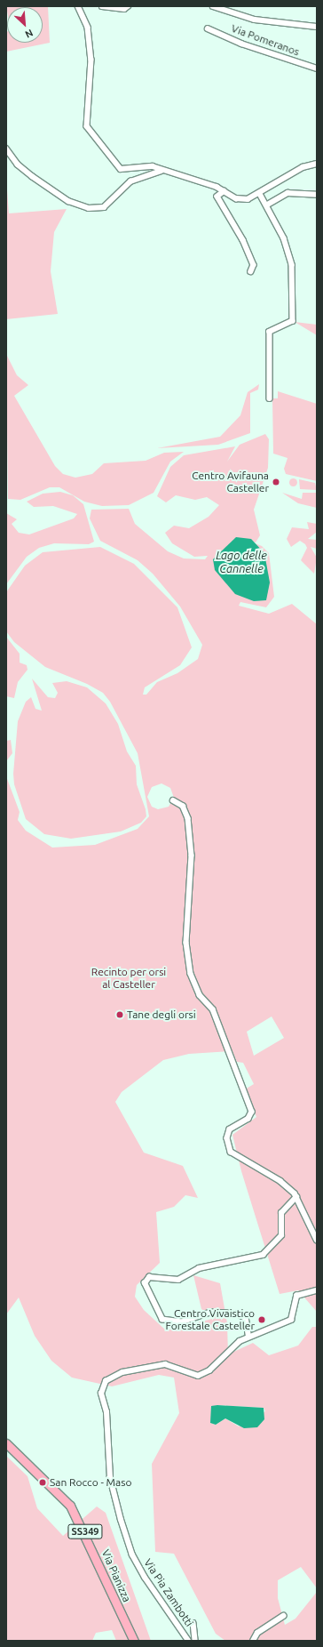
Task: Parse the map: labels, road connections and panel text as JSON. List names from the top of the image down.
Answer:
{
  "streets": {
    "main road": ["SS349", "Via Pianizza"],
    "street": ["Via Pomeranos", "Via Pia Zambotti"]
  },
  "water": ["Lago delle Cannelle"],
  "parks": ["Recinto per orsi al Casteller"],
  "places": [
    "Centro Avifauna Casteller",
    "Tane degli orsi",
    "Centro Vivaistico Forestale Casteller",
    "San Rocco - Maso"
  ],
  "north": "bottom right"
}
